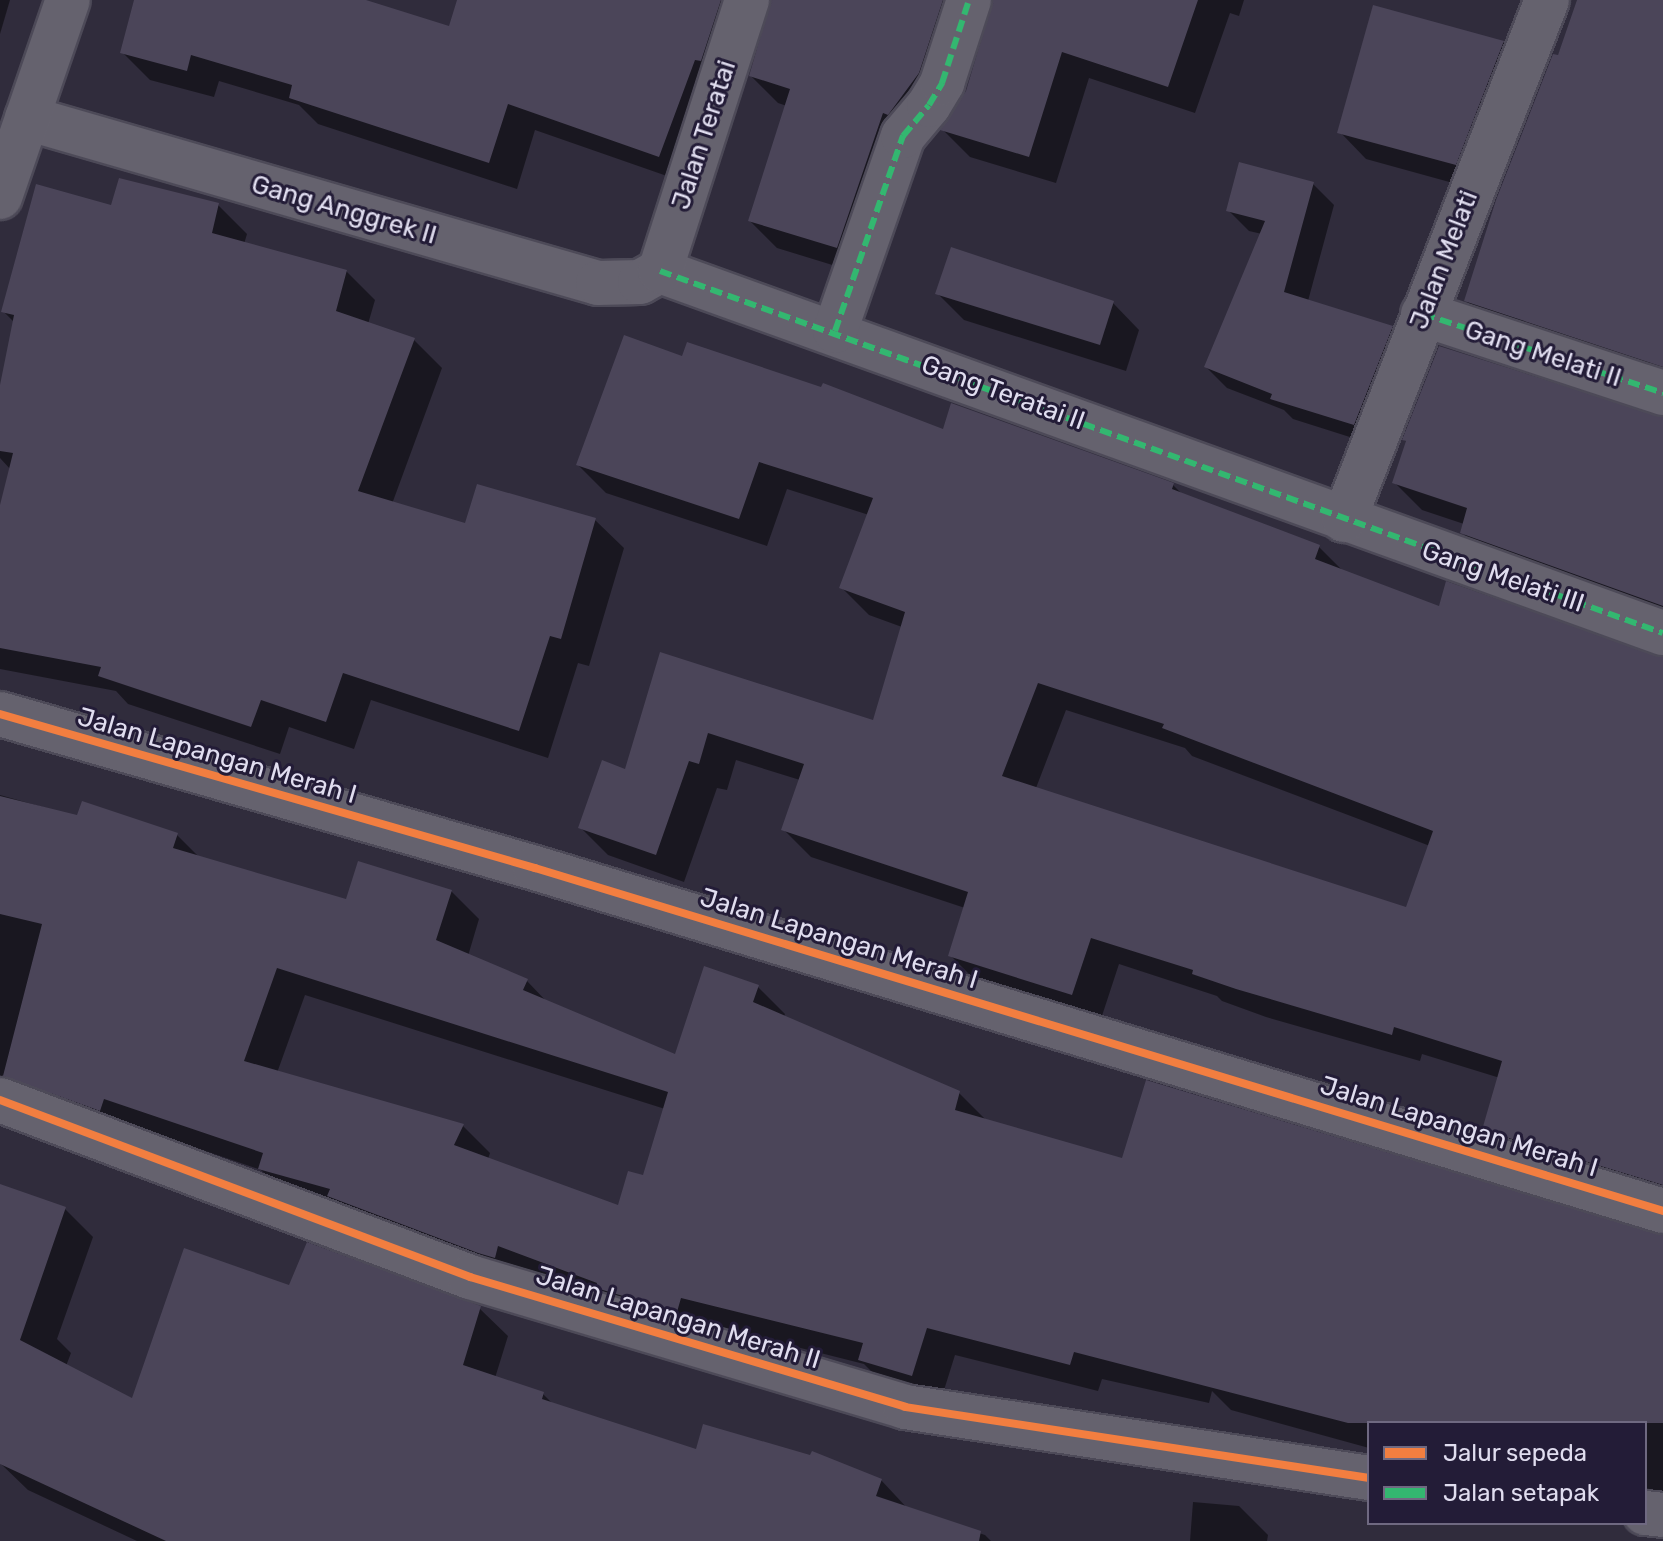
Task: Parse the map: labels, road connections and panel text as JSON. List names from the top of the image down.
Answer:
{
  "streets": {
    "street": [
      "Jalan Teratai",
      "Gang Anggrek II",
      "Jalan Melati",
      "Gang Melati II",
      "Gang Teratai II",
      "Gang Melati III",
      "Jalan Lapangan Merah I",
      "Jalan Lapangan Merah II"
    ]
  },
  "crossings": [
    ["Jalan Teratai", "Gang Anggrek II"],
    ["Jalan Teratai", "Gang Teratai II"],
    ["Gang Anggrek II", "Gang Teratai II"],
    ["Jalan Melati", "Gang Melati II"],
    ["Jalan Melati", "Gang Teratai II"],
    ["Jalan Melati", "Gang Melati III"],
    ["Gang Teratai II", "Gang Melati III"]
  ],
  "legend": ["Jalur sepeda", "Jalan setapak"]
}
